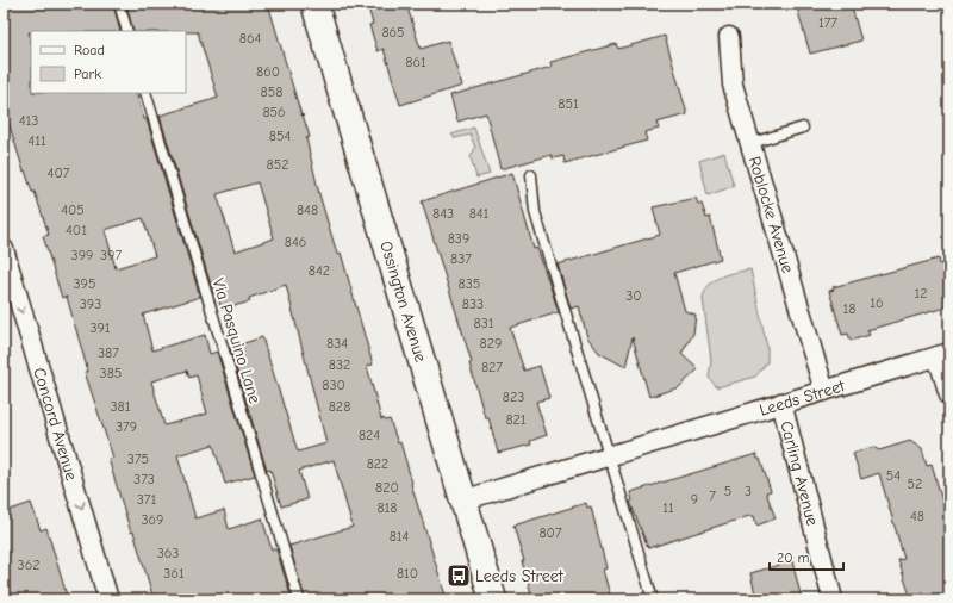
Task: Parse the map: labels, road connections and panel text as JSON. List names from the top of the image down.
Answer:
{
  "streets": {
    "street": [
      "Roblocke Avenue",
      "Ossington Avenue",
      "Leeds Street",
      "Concord Avenue",
      "Carling Avenue"
    ],
    "lane": ["Via Pasquino Lane"]
  },
  "crossings": [
    ["Roblocke Avenue", "Leeds Street"],
    ["Ossington Avenue", "Leeds Street"],
    ["Leeds Street", "Carling Avenue"]
  ],
  "one_way": ["Concord Avenue"],
  "places": {
    "bus stop": ["Leeds Street"]
  },
  "house_numbers": [
    "177",
    "865",
    "864",
    "861",
    "860",
    "858",
    "851",
    "856",
    "413",
    "854",
    "411",
    "852",
    "407",
    "405",
    "848",
    "843",
    "841",
    "401",
    "839",
    "846",
    "399",
    "397",
    "837",
    "842",
    "395",
    "835",
    "12",
    "30",
    "16",
    "393",
    "833",
    "18",
    "831",
    "391",
    "834",
    "829",
    "387",
    "832",
    "827",
    "385",
    "830",
    "823",
    "381",
    "828",
    "821",
    "379",
    "824",
    "375",
    "822",
    "54",
    "373",
    "52",
    "820",
    "5",
    "3",
    "7",
    "371",
    "9",
    "818",
    "11",
    "48",
    "369",
    "807",
    "814",
    "363",
    "362",
    "361",
    "810"
  ],
  "legend": ["Road", "Park"],
  "scale_bar": "20 m"
}
